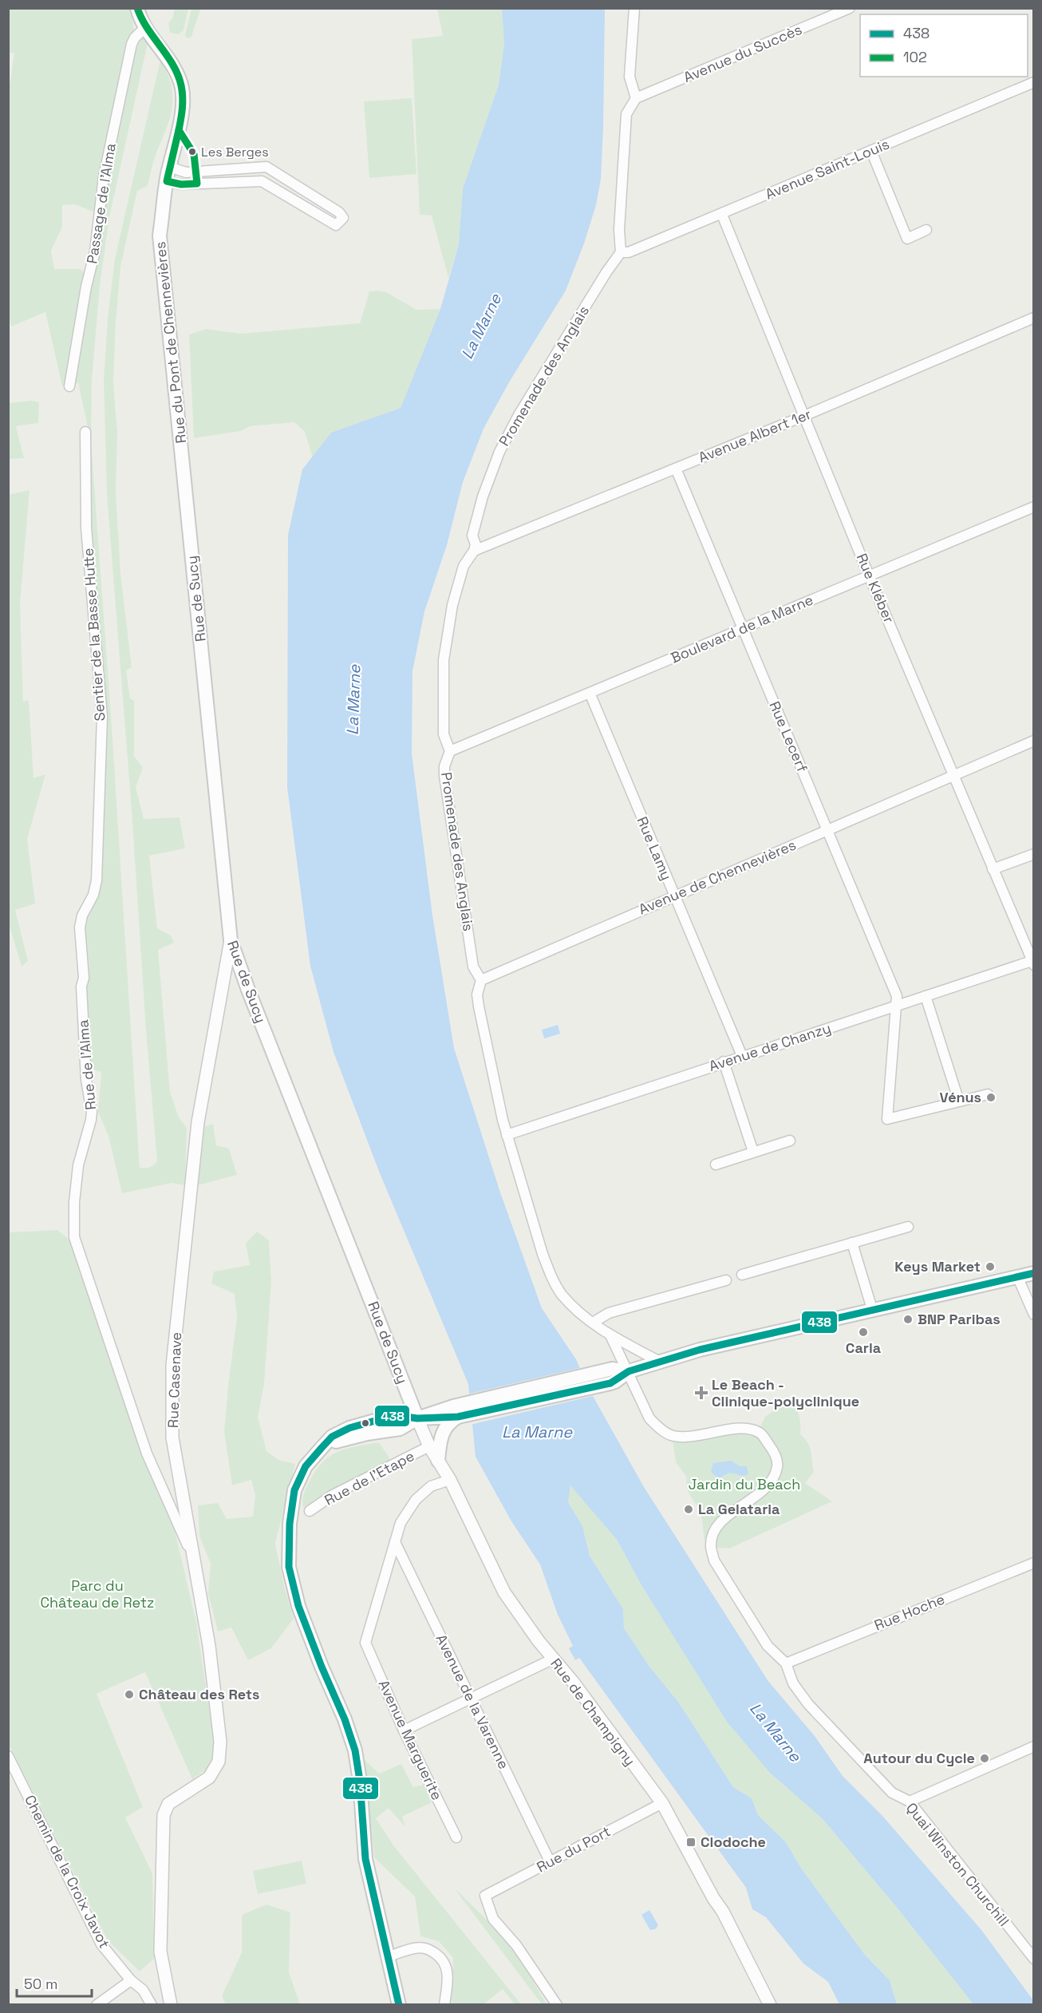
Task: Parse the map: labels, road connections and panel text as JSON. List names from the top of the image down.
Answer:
{
  "streets": {
    "main road": ["Rue du Pont de Chennevières", "Rue de Sucy"],
    "street": [
      "Avenue du Succès",
      "Avenue Saint-Louis",
      "Passage de l'Alma",
      "Promenade des Anglais",
      "Avenue Albert 1er",
      "Rue Kléber",
      "Boulevard de la Marne",
      "Sentier de la Basse Hutte",
      "Rue Lecerf",
      "Rue Lamy",
      "Avenue de Chennevières",
      "Avenue de Chanzy",
      "Rue de l'Alma",
      "Rue Casenave",
      "Rue de l'Etape",
      "Rue Hoche",
      "Avenue de la Varenne",
      "Rue de Champigny",
      "Avenue Marguerite",
      "Rue du Port",
      "Quai Winston Churchill",
      "Chemin de la Croix Javot"
    ]
  },
  "crossings": [
    ["Avenue Saint-Louis", "Promenade des Anglais"],
    ["Avenue Saint-Louis", "Rue Kléber"],
    ["Passage de l'Alma", "Rue du Pont de Chennevières"],
    ["Rue du Pont de Chennevières", "Rue de Sucy"],
    ["Promenade des Anglais", "Avenue Albert 1er"],
    ["Promenade des Anglais", "Boulevard de la Marne"],
    ["Promenade des Anglais", "Avenue de Chennevières"],
    ["Promenade des Anglais", "Avenue de Chanzy"],
    ["Promenade des Anglais", "Quai Winston Churchill"],
    ["Avenue Albert 1er", "Rue Kléber"],
    ["Avenue Albert 1er", "Rue Lecerf"],
    ["Rue Kléber", "Boulevard de la Marne"],
    ["Rue Kléber", "Avenue de Chennevières"],
    ["Rue Kléber", "Avenue de Chanzy"],
    ["Rue de Sucy", "Rue Casenave"],
    ["Rue de Sucy", "Rue de Champigny"],
    ["Boulevard de la Marne", "Rue Lecerf"],
    ["Boulevard de la Marne", "Rue Lamy"],
    ["Sentier de la Basse Hutte", "Rue de l'Alma"],
    ["Rue Lecerf", "Avenue de Chennevières"],
    ["Rue Lecerf", "Avenue de Chanzy"],
    ["Rue Lamy", "Avenue de Chennevières"],
    ["Rue Lamy", "Avenue de Chanzy"],
    ["Rue de l'Alma", "Rue Casenave"],
    ["Rue de l'Etape", "Rue de Champigny"],
    ["Rue Hoche", "Quai Winston Churchill"],
    ["Avenue de la Varenne", "Avenue Marguerite"],
    ["Avenue de la Varenne", "Rue du Port"],
    ["Rue de Champigny", "Rue du Port"]
  ],
  "water": ["La Marne"],
  "parks": ["Jardin du Beach", "Parc du Château de Retz"],
  "places": {
    "other": [
      "Les Berges",
      "Vénus",
      "Keys Market",
      "BNP Paribas",
      "Carla",
      "La Gelataria",
      "Château des Rets",
      "Autour du Cycle"
    ],
    "health": ["Le Beach - Clinique-polyclinique"],
    "transit": ["Clodoche"]
  },
  "lines": ["transit line 102", "transit line 438"],
  "legend": ["438", "102"],
  "scale_bar": "50 m"
}
